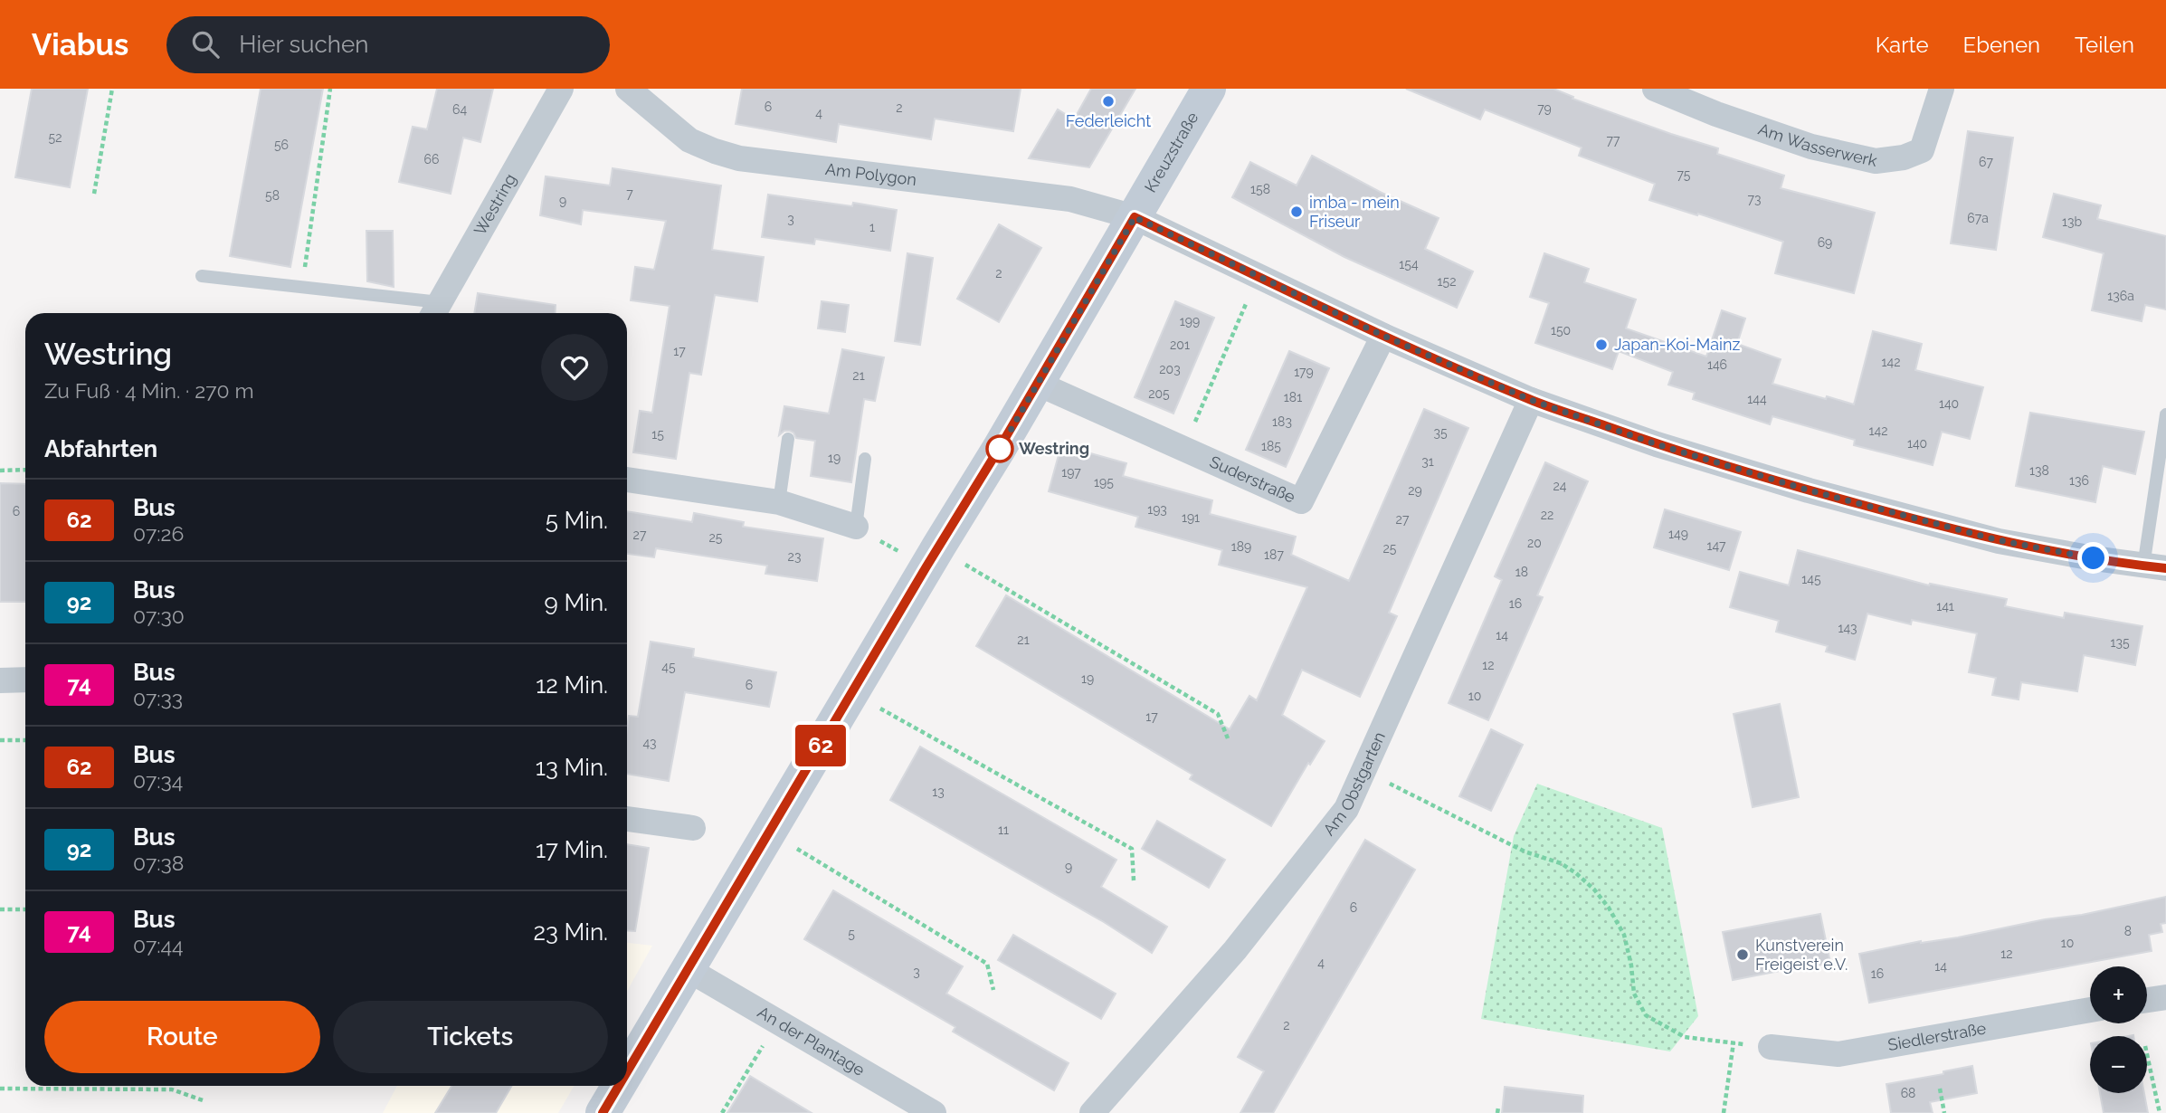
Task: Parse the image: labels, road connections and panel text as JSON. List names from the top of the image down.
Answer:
{
  "streets": {
    "street": [
      "Am Wasserwerk",
      "Kreuzstraße",
      "Am Polygon",
      "Westring",
      "Suderstraße",
      "Am Obstgarten",
      "Siedlerstraße",
      "An der Plantage"
    ]
  },
  "crossings": [
    ["Kreuzstraße", "Am Polygon"],
    ["Kreuzstraße", "Suderstraße"],
    ["Kreuzstraße", "An der Plantage"]
  ],
  "places": [
    "Federleicht",
    "imba - mein Friseur",
    "Japan-Koi-Mainz",
    "Westring",
    "Kunstverein Freigeist e.V."
  ],
  "lines": ["bus line 62"],
  "house_numbers": [
    "6",
    "2",
    "79",
    "64",
    "4",
    "52",
    "77",
    "56",
    "66",
    "67",
    "75",
    "158",
    "7",
    "58",
    "73",
    "9",
    "67a",
    "3",
    "13b",
    "1",
    "69",
    "154",
    "2",
    "152",
    "136a",
    "199",
    "150",
    "201",
    "17",
    "142",
    "146",
    "203",
    "179",
    "21",
    "205",
    "181",
    "144",
    "140",
    "183",
    "142",
    "35",
    "15",
    "140",
    "185",
    "19",
    "31",
    "138",
    "197",
    "136",
    "195",
    "24",
    "29",
    "193",
    "6",
    "22",
    "191",
    "27",
    "149",
    "27",
    "25",
    "20",
    "147",
    "189",
    "25",
    "187",
    "23",
    "18",
    "145",
    "16",
    "141",
    "143",
    "14",
    "21",
    "135",
    "12",
    "45",
    "19",
    "6",
    "10",
    "17",
    "43",
    "13",
    "11",
    "9",
    "6",
    "8",
    "5",
    "10",
    "12",
    "4",
    "14",
    "3",
    "16",
    "2",
    "68"
  ],
  "page": {
    "header": "Viabus",
    "search": "Hier suchen",
    "nav": ["Karte", "Ebenen", "Teilen"],
    "on_map": "62",
    "heading": [
      ["Westring", "Zu Fuß · 4 Min. · 270 m"],
      "Abfahrten"
    ],
    "list": [
      {
        "mark": "62",
        "name": "Bus",
        "note": "07:26",
        "value": "5 Min."
      },
      {
        "mark": "92",
        "name": "Bus",
        "note": "07:30",
        "value": "9 Min."
      },
      {
        "mark": "74",
        "name": "Bus",
        "note": "07:33",
        "value": "12 Min."
      },
      {
        "mark": "62",
        "name": "Bus",
        "note": "07:34",
        "value": "13 Min."
      },
      {
        "mark": "92",
        "name": "Bus",
        "note": "07:38",
        "value": "17 Min."
      },
      {
        "mark": "74",
        "name": "Bus",
        "note": "07:44",
        "value": "23 Min."
      }
    ],
    "map_buttons": ["+", "−"],
    "buttons": ["Route", "Tickets"]
  }
}
